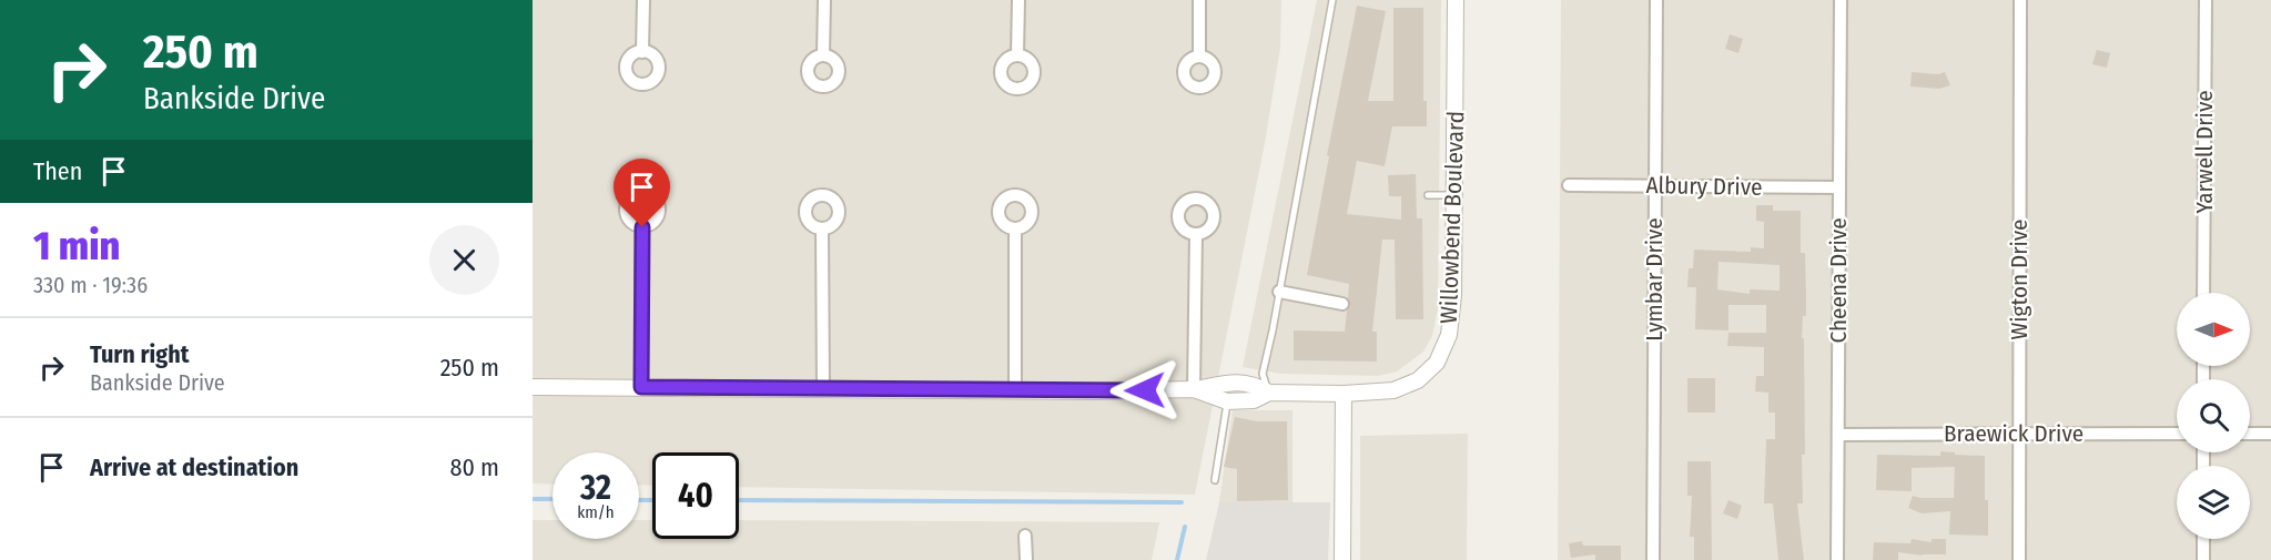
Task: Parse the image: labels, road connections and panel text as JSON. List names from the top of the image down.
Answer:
{
  "streets": {
    "street": [
      "Yarwell Drive",
      "Albury Drive",
      "Willowbend Boulevard",
      "Lymbar Drive",
      "Wigton Drive",
      "Cheena Drive",
      "Braewick Drive"
    ]
  },
  "crossings": [
    ["Albury Drive", "Lymbar Drive"],
    ["Albury Drive", "Cheena Drive"],
    ["Wigton Drive", "Braewick Drive"],
    ["Cheena Drive", "Braewick Drive"]
  ],
  "north": "right",
  "page": {
    "turn": ["250 m", "Bankside Drive"],
    "then": "Then",
    "heading": ["1 min", "330 m · 19:36"],
    "list": [
      {
        "name": "Turn right",
        "note": "Bankside Drive",
        "value": "250 m"
      },
      {
        "name": "Arrive at destination",
        "value": "80 m"
      }
    ],
    "speed": "32 km/h",
    "limit": "40"
  }
}
